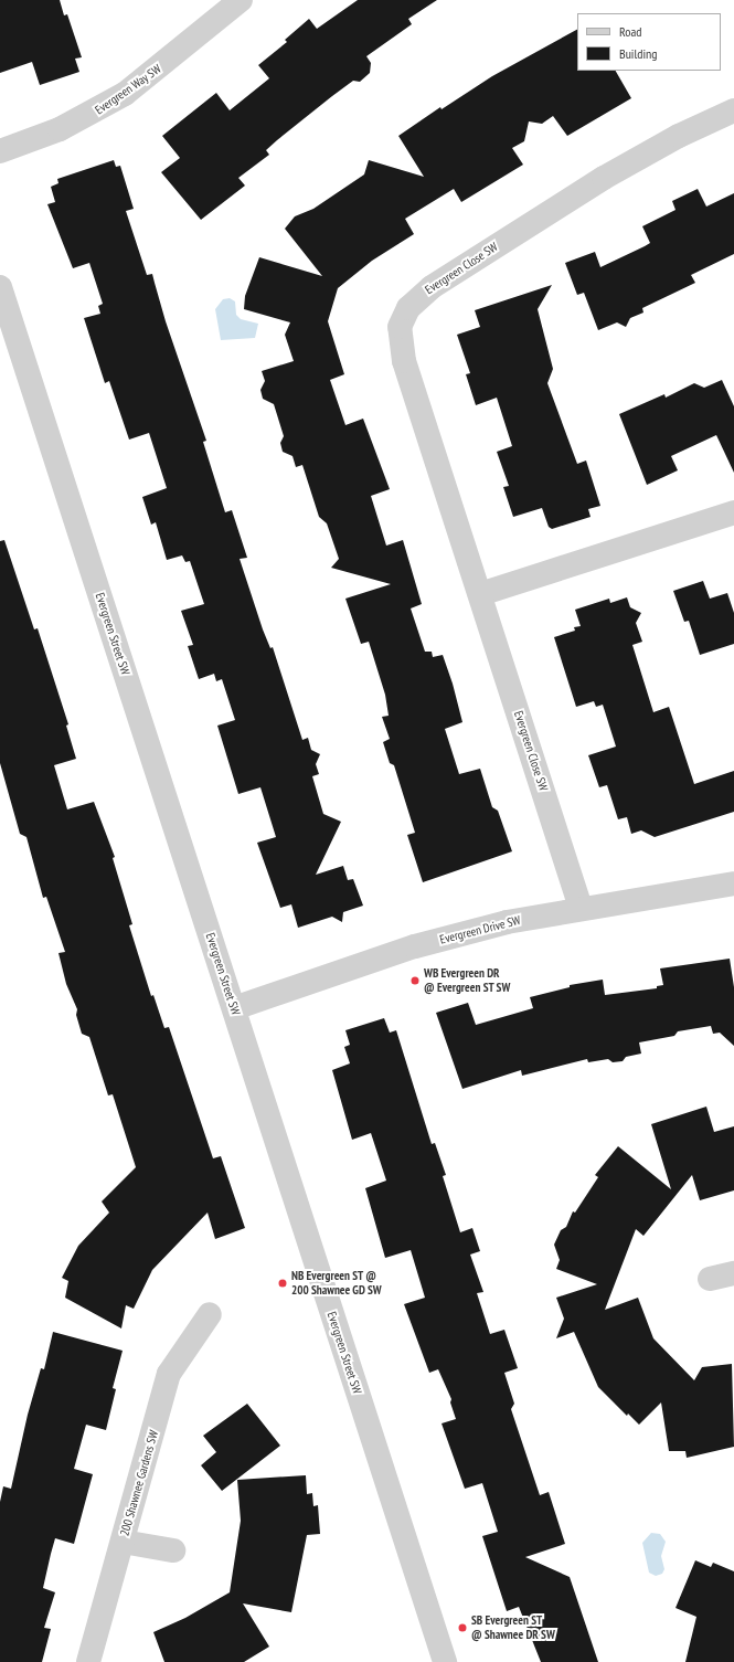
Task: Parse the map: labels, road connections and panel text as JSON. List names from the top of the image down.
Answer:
{
  "streets": {
    "street": [
      "Evergreen Way SW",
      "Evergreen Close SW",
      "Evergreen Street SW",
      "Evergreen Drive SW",
      "200 Shawnee Gardens SW"
    ]
  },
  "crossings": [
    ["Evergreen Close SW", "Evergreen Drive SW"],
    ["Evergreen Street SW", "Evergreen Drive SW"]
  ],
  "places": ["WB Evergreen DR @ Evergreen ST SW", "NB Evergreen ST @ 200 Shawnee GD SW", "SB Evergreen ST @ Shawnee DR SW"],
  "legend": ["Road", "Building"]
}
